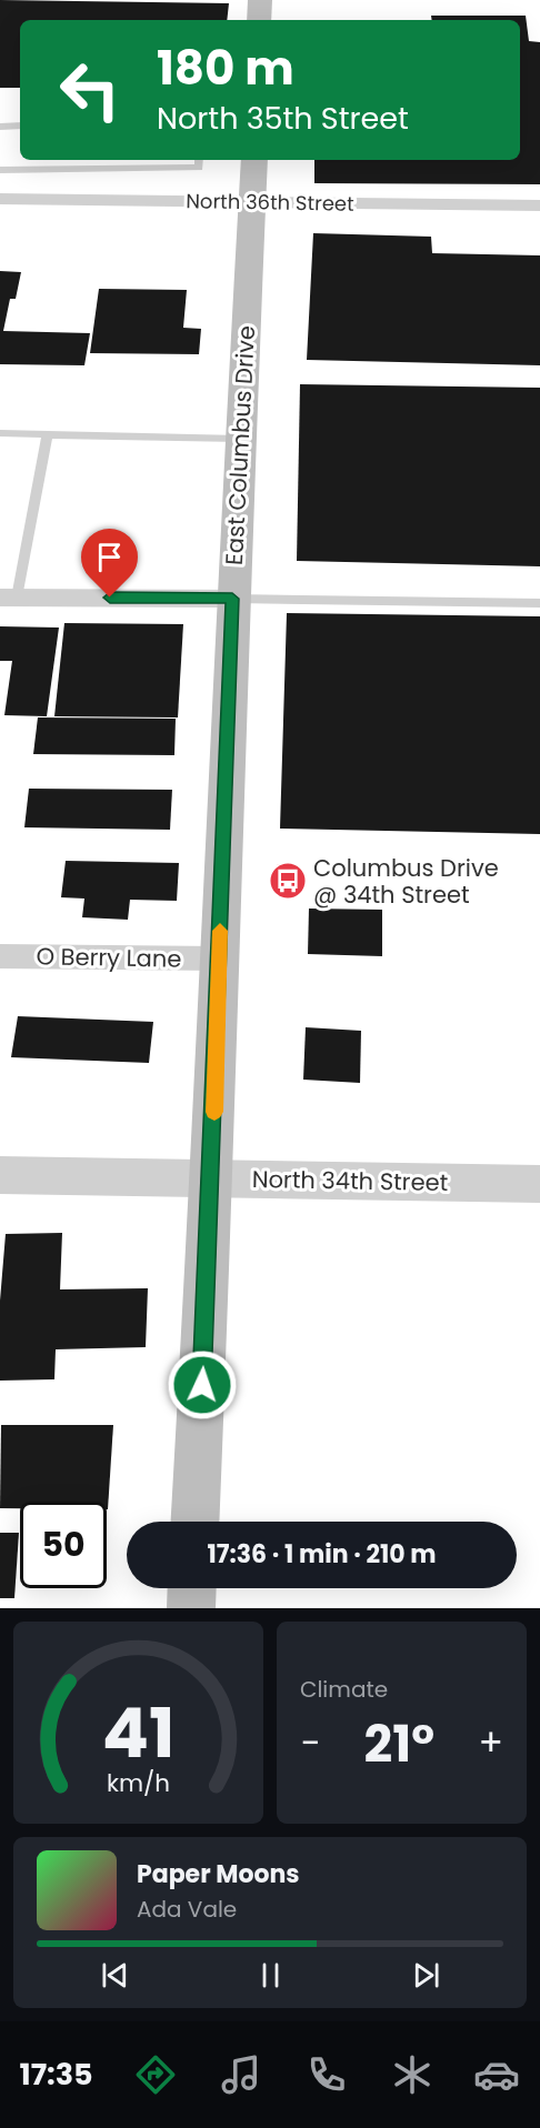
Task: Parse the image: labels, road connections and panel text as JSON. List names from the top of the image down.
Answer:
{
  "streets": {
    "main road": ["East Columbus Drive"],
    "street": ["North 36th Street", "O Berry Lane", "North 34th Street"]
  },
  "crossings": [
    ["North 36th Street", "East Columbus Drive"],
    ["East Columbus Drive", "O Berry Lane"],
    ["East Columbus Drive", "North 34th Street"]
  ],
  "places": {
    "bus stop": ["Columbus Drive @ 34th Street"]
  },
  "page": {
    "turn": ["180 m", "North 35th Street"],
    "limit": "50",
    "trip": "17:36 · 1 min · 210 m",
    "tile": "Climate",
    "heat": ["−", "21°", "+"],
    "song": ["Paper Moons", "Ada Vale"],
    "tabs": "17:35",
    "gauge": ["41", "km/h"]
  }
}
